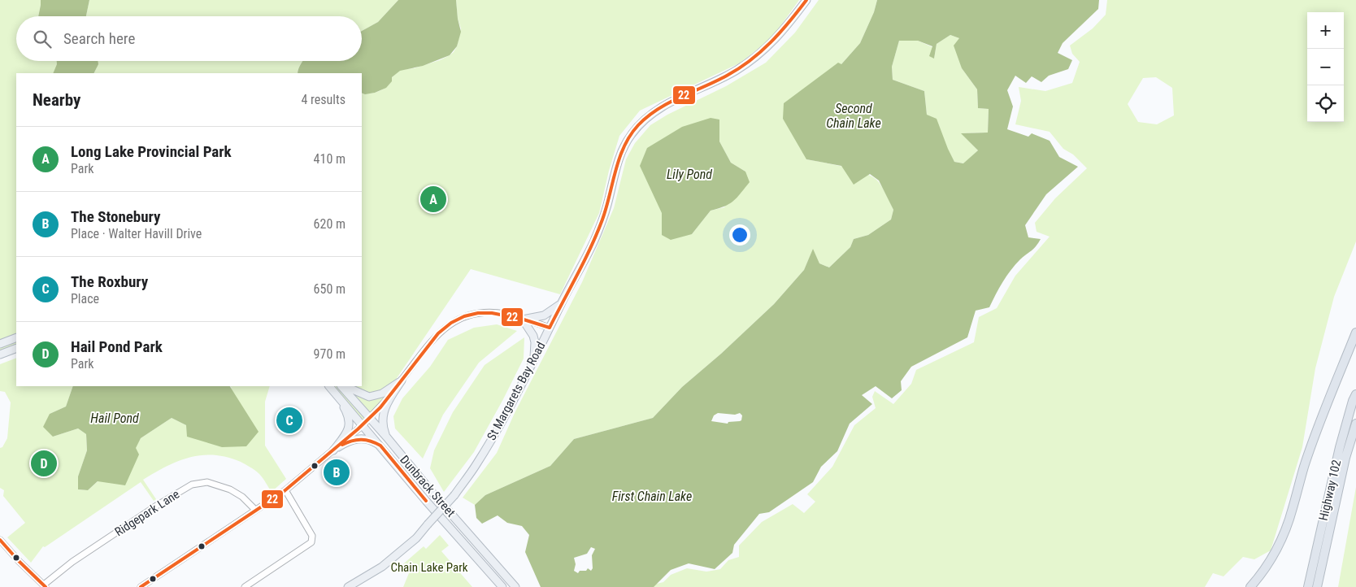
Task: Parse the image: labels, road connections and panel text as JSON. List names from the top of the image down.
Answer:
{
  "streets": {
    "highway": ["Highway 102"],
    "main road": ["St Margarets Bay Road", "Dunbrack Street"],
    "street": ["Ridgepark Lane"]
  },
  "water": [
    "Second Chain Lake",
    "Lily Pond",
    "Hail Pond",
    "First Chain Lake"
  ],
  "parks": ["Chain Lake Park"],
  "lines": ["transit line 22"],
  "page": {
    "map_buttons": ["+", "−"],
    "search": "Search here",
    "heading": ["Nearby", "4 results"],
    "list": [
      {
        "mark": "A",
        "name": "Long Lake Provincial Park",
        "note": "Park",
        "value": "410 m"
      },
      {
        "mark": "B",
        "name": "The Stonebury",
        "note": "Place · Walter Havill Drive",
        "value": "620 m"
      },
      {
        "mark": "C",
        "name": "The Roxbury",
        "note": "Place",
        "value": "650 m"
      },
      {
        "mark": "D",
        "name": "Hail Pond Park",
        "note": "Park",
        "value": "970 m"
      }
    ],
    "pins": [
      "A",
      "C",
      "D",
      "B"
    ]
  }
}
